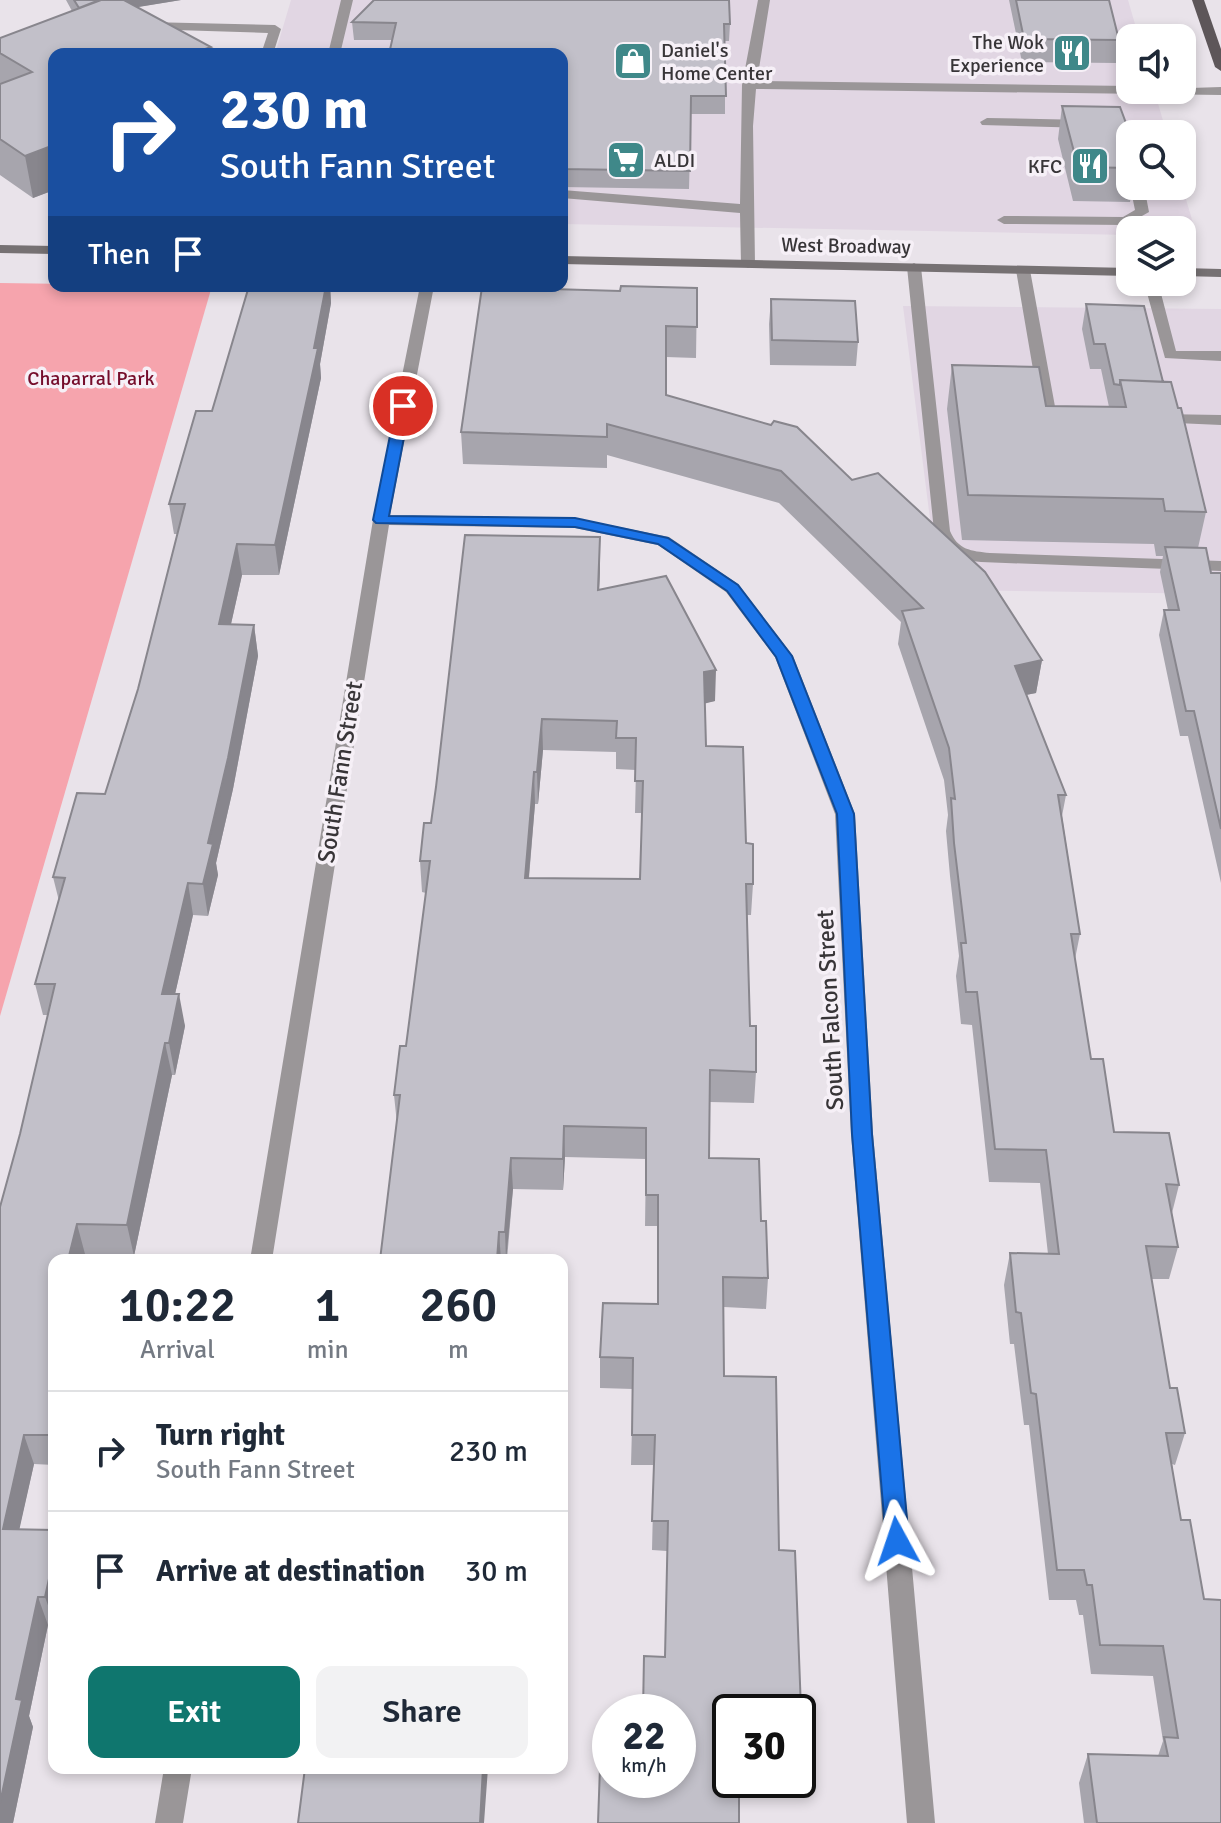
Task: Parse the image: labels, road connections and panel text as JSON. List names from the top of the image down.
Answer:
{
  "streets": {
    "main road": ["West Broadway"],
    "street": ["South Fann Street", "South Falcon Street"]
  },
  "crossings": [
    ["South Fann Street", "South Falcon Street"]
  ],
  "parks": ["Chaparral Park"],
  "places": {
    "restaurant": ["The Wok Experience", "KFC"],
    "shop": ["Daniel's Home Center"],
    "supermarket": ["ALDI"]
  },
  "page": {
    "turn": ["230 m", "South Fann Street"],
    "then": "Then",
    "eta": [
      "10:22",
      "Arrival",
      "1",
      "min",
      "260",
      "m"
    ],
    "list": [
      {
        "name": "Turn right",
        "note": "South Fann Street",
        "value": "230 m"
      },
      {
        "name": "Arrive at destination",
        "value": "30 m"
      }
    ],
    "buttons": ["Exit", "Share"],
    "speed": "22 km/h",
    "limit": "30"
  }
}
